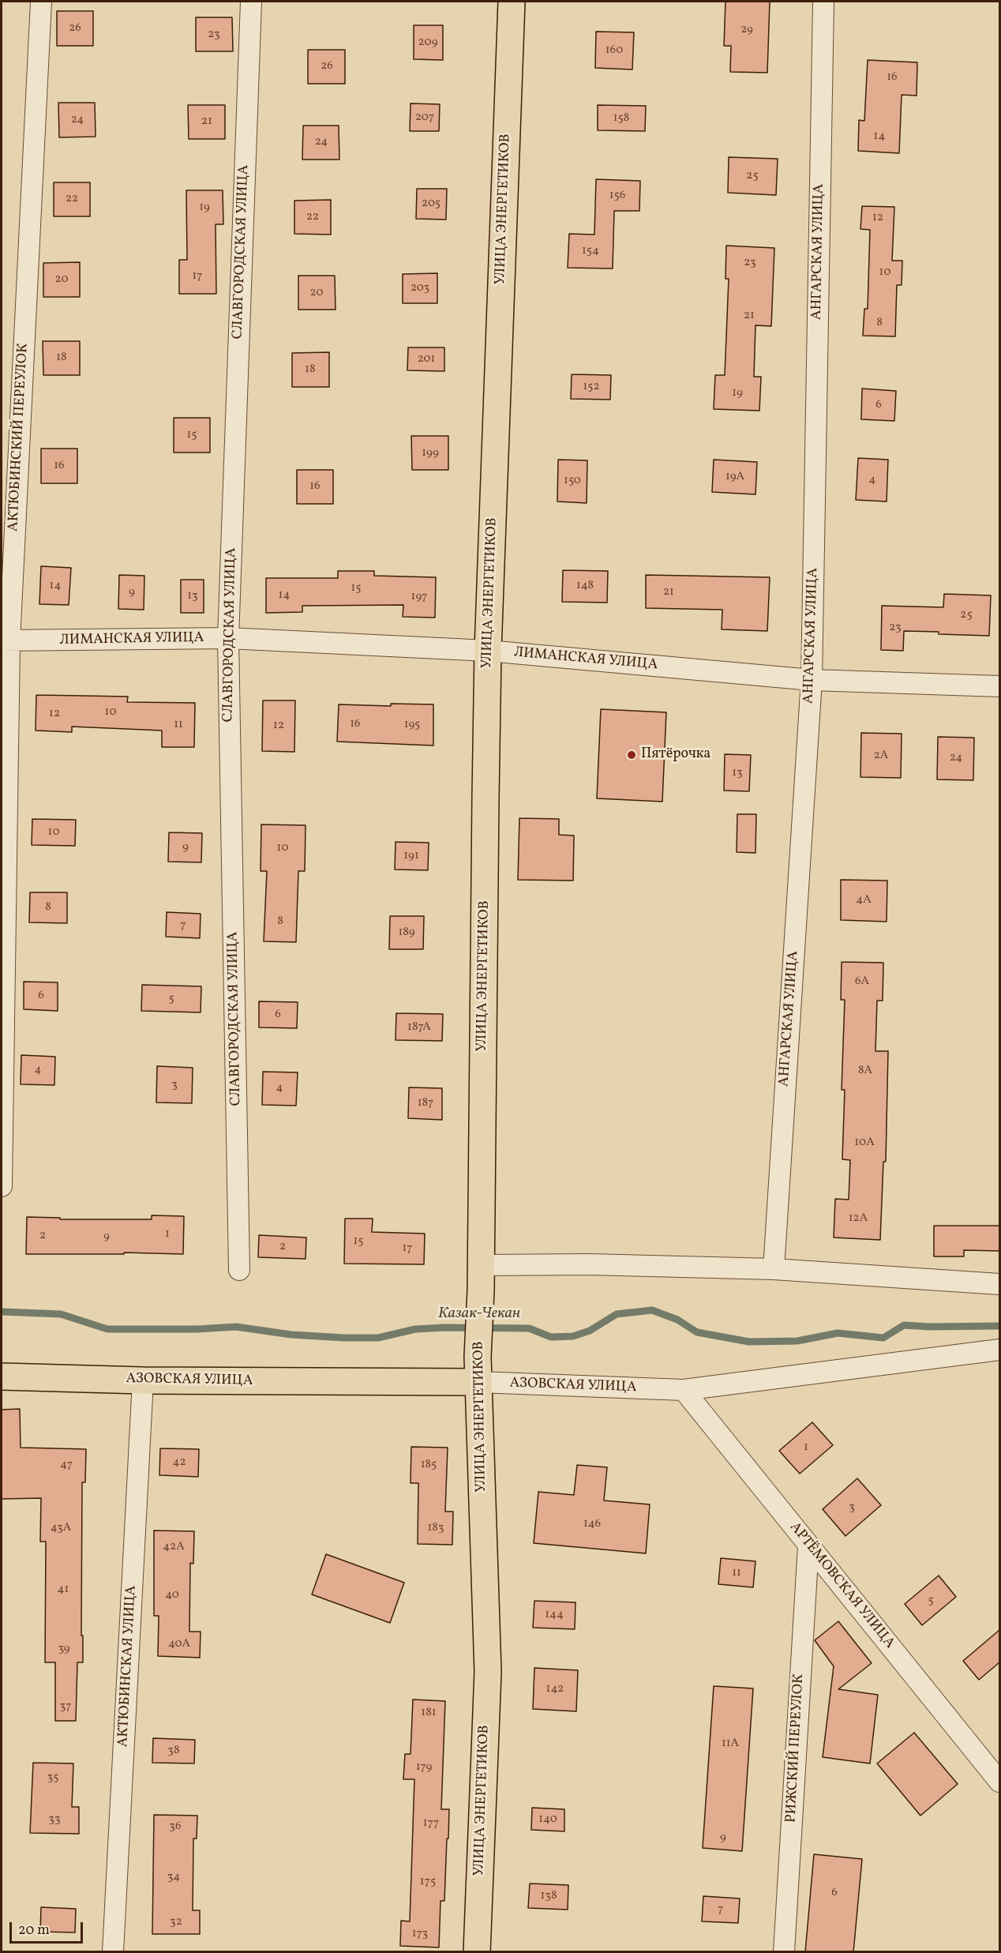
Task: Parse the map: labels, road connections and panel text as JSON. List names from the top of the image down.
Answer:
{
  "streets": {
    "main road": ["УЛИЦА ЭНЕРГЕТИКОВ", "АЗОВСКАЯ УЛИЦА"],
    "street": [
      "СЛАВГОРОДСКАЯ УЛИЦА",
      "АНГАРСКАЯ УЛИЦА",
      "АКТЮБИНСКИЙ ПЕРЕУЛОК",
      "ЛИМАНСКАЯ УЛИЦА",
      "АРТЁМОВСКАЯ УЛИЦА",
      "АКТЮБИНСКАЯ УЛИЦА",
      "РИЖСКИЙ ПЕРЕУЛОК"
    ]
  },
  "crossings": [
    ["УЛИЦА ЭНЕРГЕТИКОВ", "ЛИМАНСКАЯ УЛИЦА"],
    ["УЛИЦА ЭНЕРГЕТИКОВ", "АЗОВСКАЯ УЛИЦА"],
    ["СЛАВГОРОДСКАЯ УЛИЦА", "ЛИМАНСКАЯ УЛИЦА"],
    ["АНГАРСКАЯ УЛИЦА", "ЛИМАНСКАЯ УЛИЦА"],
    ["АКТЮБИНСКИЙ ПЕРЕУЛОК", "ЛИМАНСКАЯ УЛИЦА"],
    ["АЗОВСКАЯ УЛИЦА", "АРТЁМОВСКАЯ УЛИЦА"],
    ["АЗОВСКАЯ УЛИЦА", "АКТЮБИНСКАЯ УЛИЦА"],
    ["АРТЁМОВСКАЯ УЛИЦА", "РИЖСКИЙ ПЕРЕУЛОК"]
  ],
  "water": ["Казак-Чекан"],
  "places": ["Пятёрочка"],
  "house_numbers": [
    "26",
    "29",
    "23",
    "209",
    "160",
    "26",
    "16",
    "207",
    "158",
    "24",
    "21",
    "14",
    "24",
    "25",
    "156",
    "22",
    "205",
    "19",
    "22",
    "12",
    "154",
    "23",
    "10",
    "17",
    "20",
    "203",
    "20",
    "21",
    "8",
    "18",
    "201",
    "18",
    "152",
    "19",
    "6",
    "15",
    "199",
    "16",
    "19А",
    "4",
    "150",
    "16",
    "14",
    "148",
    "15",
    "9",
    "21",
    "14",
    "13",
    "197",
    "25",
    "23",
    "10",
    "12",
    "16",
    "11",
    "195",
    "12",
    "2А",
    "24",
    "13",
    "10",
    "9",
    "10",
    "191",
    "4А",
    "8",
    "8",
    "7",
    "189",
    "6А",
    "6",
    "5",
    "6",
    "187А",
    "4",
    "8А",
    "3",
    "4",
    "187",
    "10А",
    "12А",
    "1",
    "2",
    "9",
    "15",
    "2",
    "17",
    "1",
    "42",
    "47",
    "185",
    "3",
    "146",
    "43А",
    "183",
    "42А",
    "11",
    "41",
    "40",
    "5",
    "144",
    "40А",
    "39",
    "142",
    "37",
    "181",
    "11А",
    "38",
    "179",
    "35",
    "33",
    "140",
    "177",
    "36",
    "9",
    "34",
    "175",
    "6",
    "138",
    "7",
    "32",
    "173"
  ],
  "scale_bar": "20 m"
}
